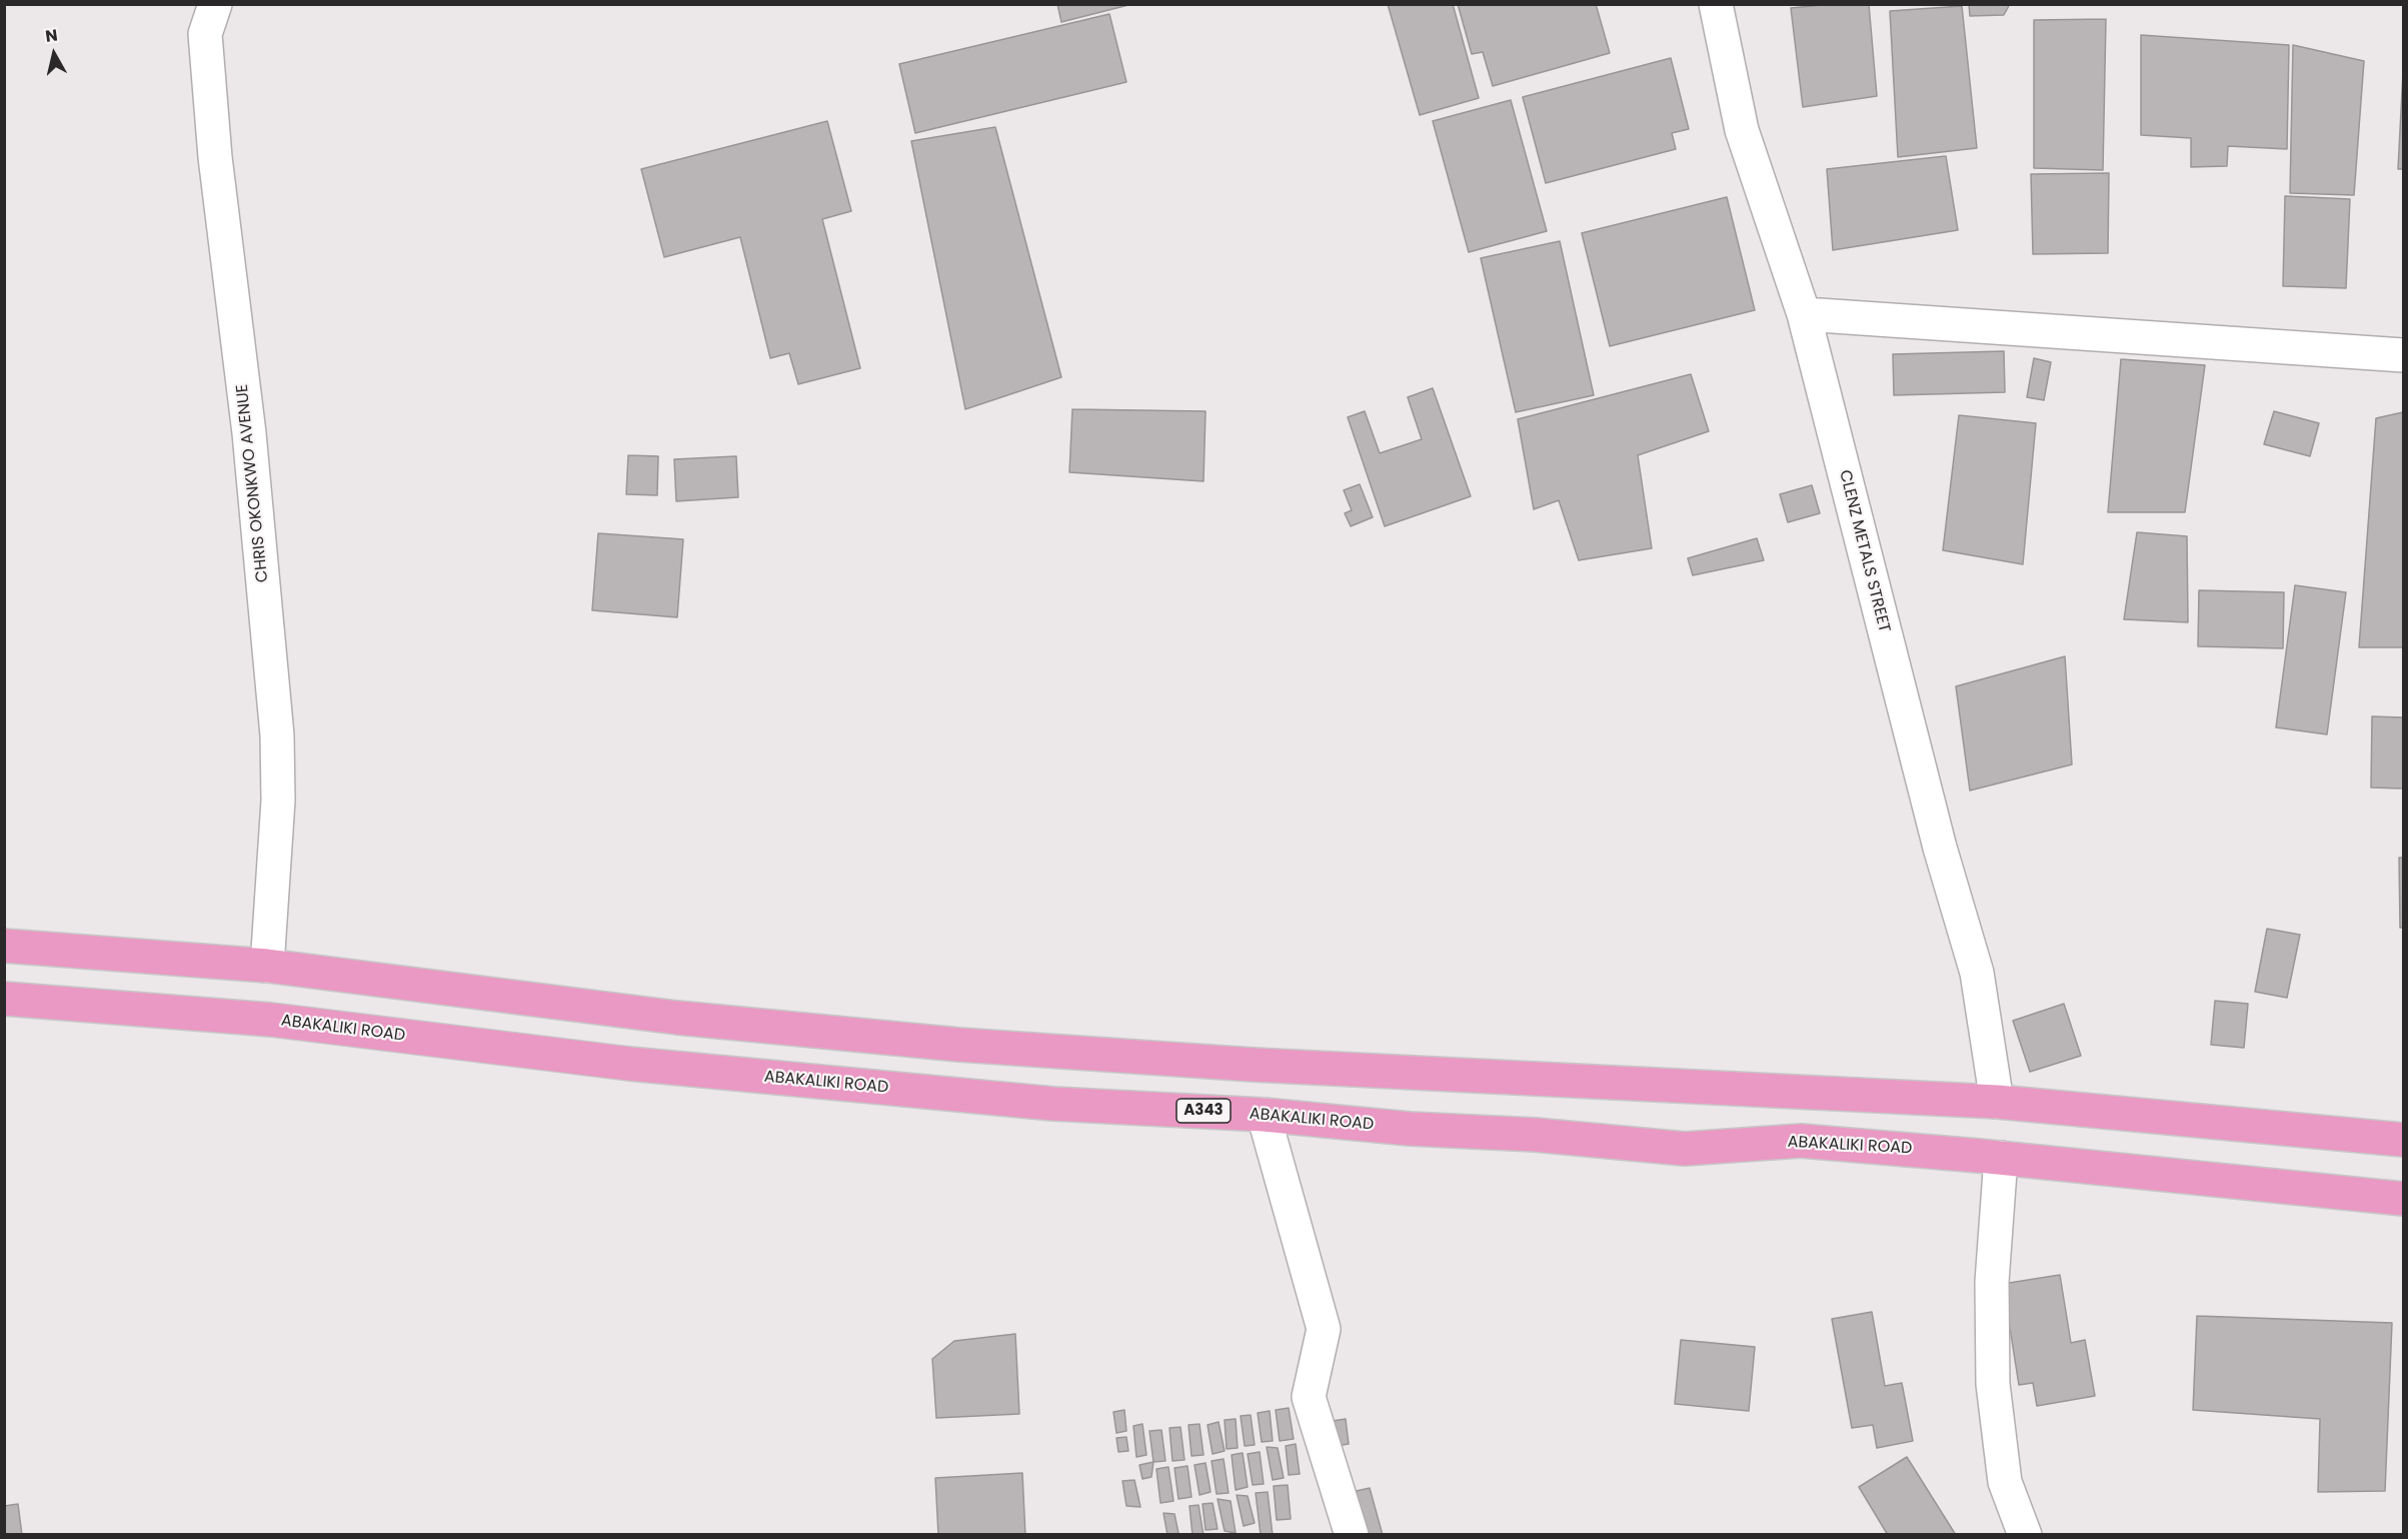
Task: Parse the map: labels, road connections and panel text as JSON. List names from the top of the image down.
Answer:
{
  "streets": {
    "highway": ["ABAKALIKI ROAD", "A343"],
    "street": ["CHRIS OKONKWO AVENUE", "CLENZ METALS STREET"]
  },
  "north": "top"
}
